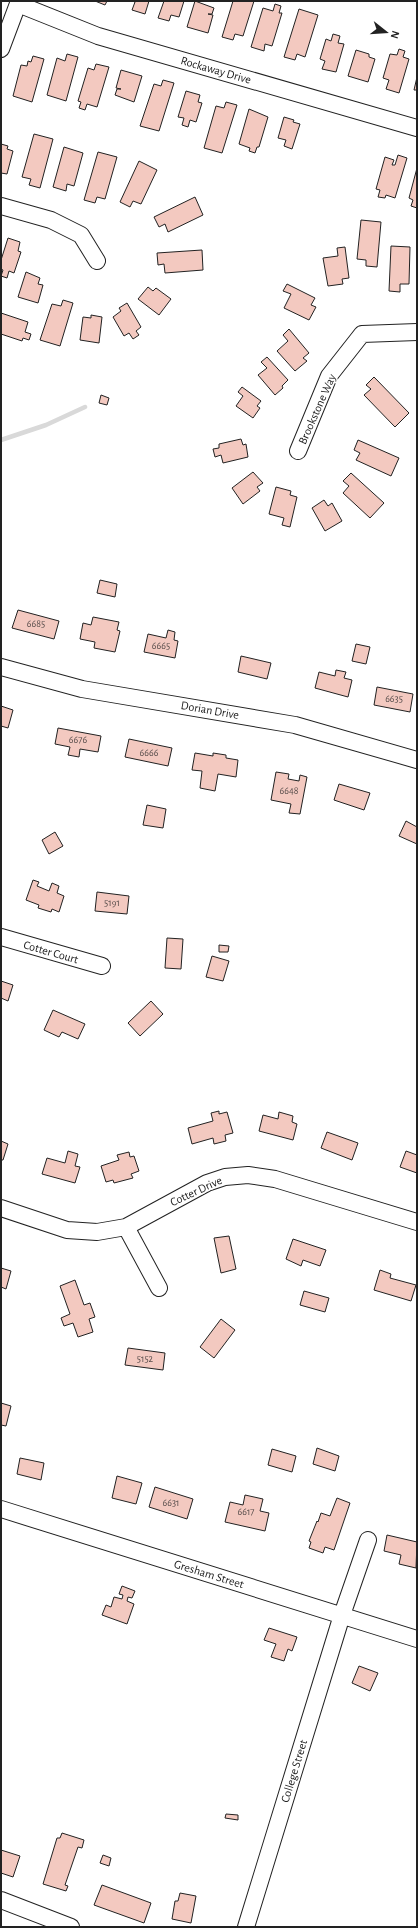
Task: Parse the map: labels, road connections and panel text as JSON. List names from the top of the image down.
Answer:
{
  "streets": {
    "street": [
      "Rockaway Drive",
      "Brookstone Way",
      "Dorian Drive",
      "Cotter Court",
      "Cotter Drive",
      "Gresham Street",
      "College Street"
    ]
  },
  "crossings": [
    ["Gresham Street", "College Street"]
  ],
  "house_numbers": [
    "6685",
    "6665",
    "6635",
    "6676",
    "6666",
    "6648",
    "5191",
    "5152",
    "6631",
    "6617"
  ],
  "north": "right"
}
